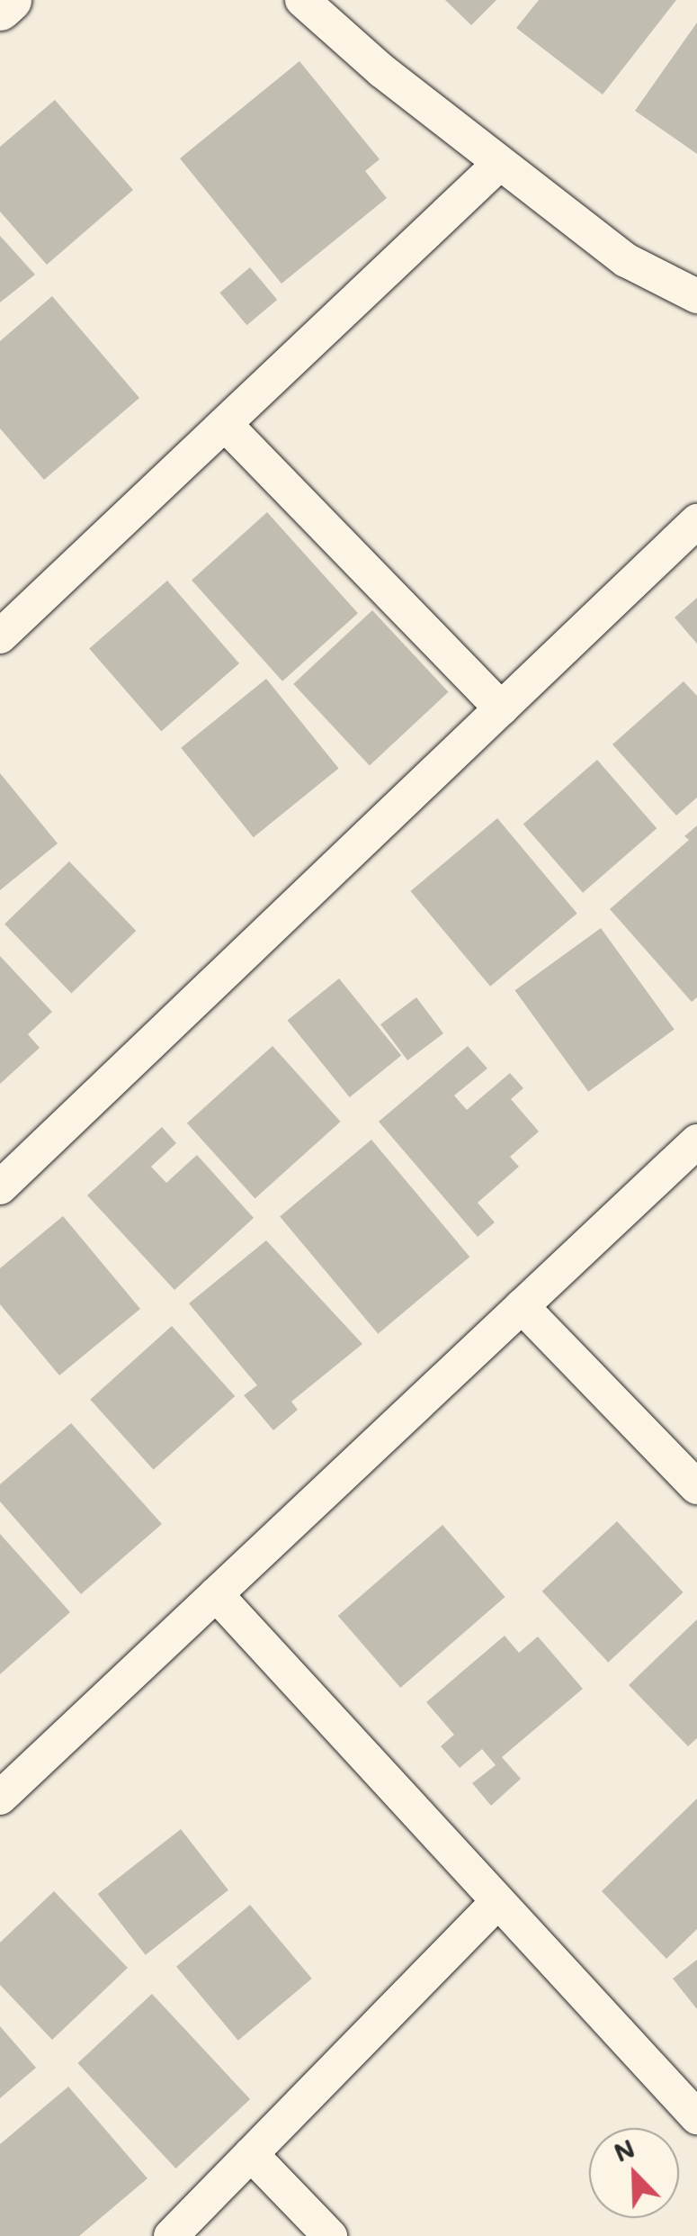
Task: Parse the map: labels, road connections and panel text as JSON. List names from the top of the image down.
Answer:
{
  "north": "top left"
}
